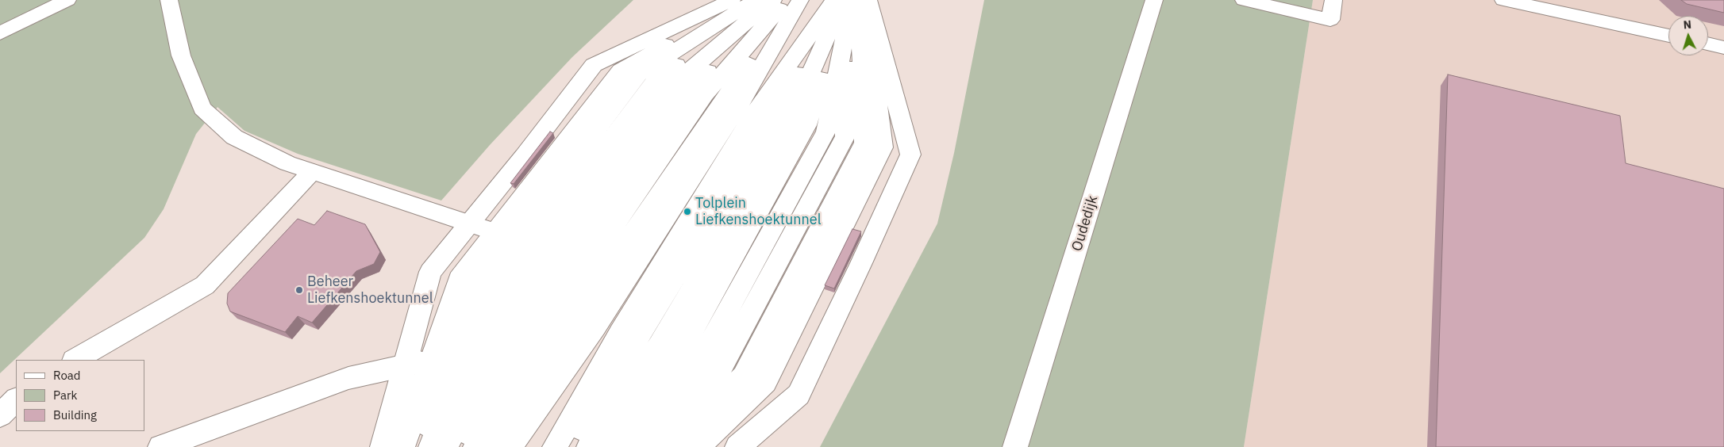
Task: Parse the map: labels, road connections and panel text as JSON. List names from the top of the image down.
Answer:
{
  "streets": {
    "main road": ["Oudedijk"]
  },
  "places": ["Tolplein Liefkenshoektunnel", "Beheer Liefkenshoektunnel"],
  "legend": ["Road", "Park", "Building"],
  "north": "top"
}
